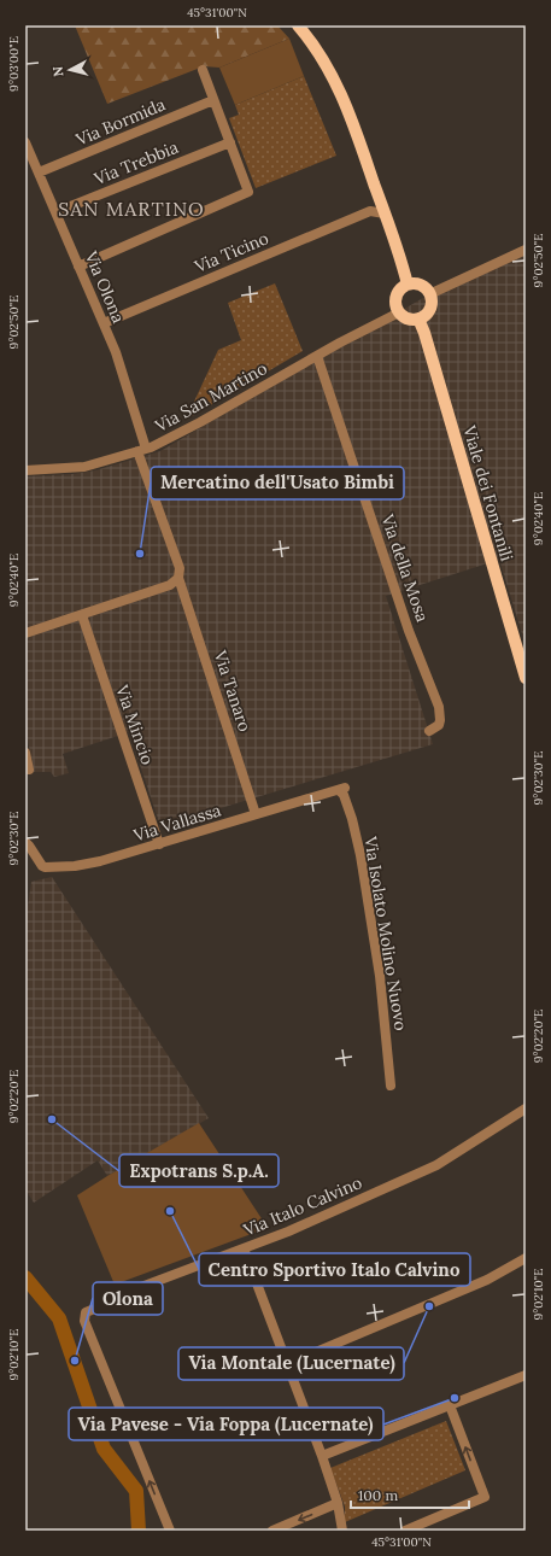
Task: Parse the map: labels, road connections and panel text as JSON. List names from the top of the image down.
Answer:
{
  "streets": {
    "main road": ["Viale dei Fontanili"],
    "street": [
      "Via Bormida",
      "Via Trebbia",
      "Via Ticino",
      "Via Olona",
      "Via San Martino",
      "Via della Mosa",
      "Via Tanaro",
      "Via Mincio",
      "Via Vallassa",
      "Via Isolato Molino Nuovo",
      "Via Italo Calvino"
    ]
  },
  "crossings": [
    ["Via Bormida", "Via Olona"],
    ["Via Trebbia", "Via Olona"],
    ["Via Ticino", "Via Olona"],
    ["Via Olona", "Via San Martino"],
    ["Via Olona", "Via Tanaro"],
    ["Via San Martino", "Viale dei Fontanili"],
    ["Via San Martino", "Via della Mosa"],
    ["Via San Martino", "Via Tanaro"],
    ["Via Tanaro", "Via Vallassa"],
    ["Via Mincio", "Via Vallassa"],
    ["Via Vallassa", "Via Isolato Molino Nuovo"]
  ],
  "districts": ["SAN MARTINO"],
  "places": [
    "Mercatino dell'Usato Bimbi",
    "Expotrans S.p.A.",
    "Centro Sportivo Italo Calvino",
    "Via Montale (Lucernate)",
    "Olona",
    "Via Pavese - Via Foppa (Lucernate)"
  ],
  "scale_bar": "100 m",
  "north": "left",
  "coordinates": [
    "45°31'00\"N",
    "9°03'00\"E",
    "9°02'50\"E",
    "9°02'40\"E",
    "9°02'30\"E",
    "9°02'20\"E",
    "9°02'10\"E"
  ]
}
